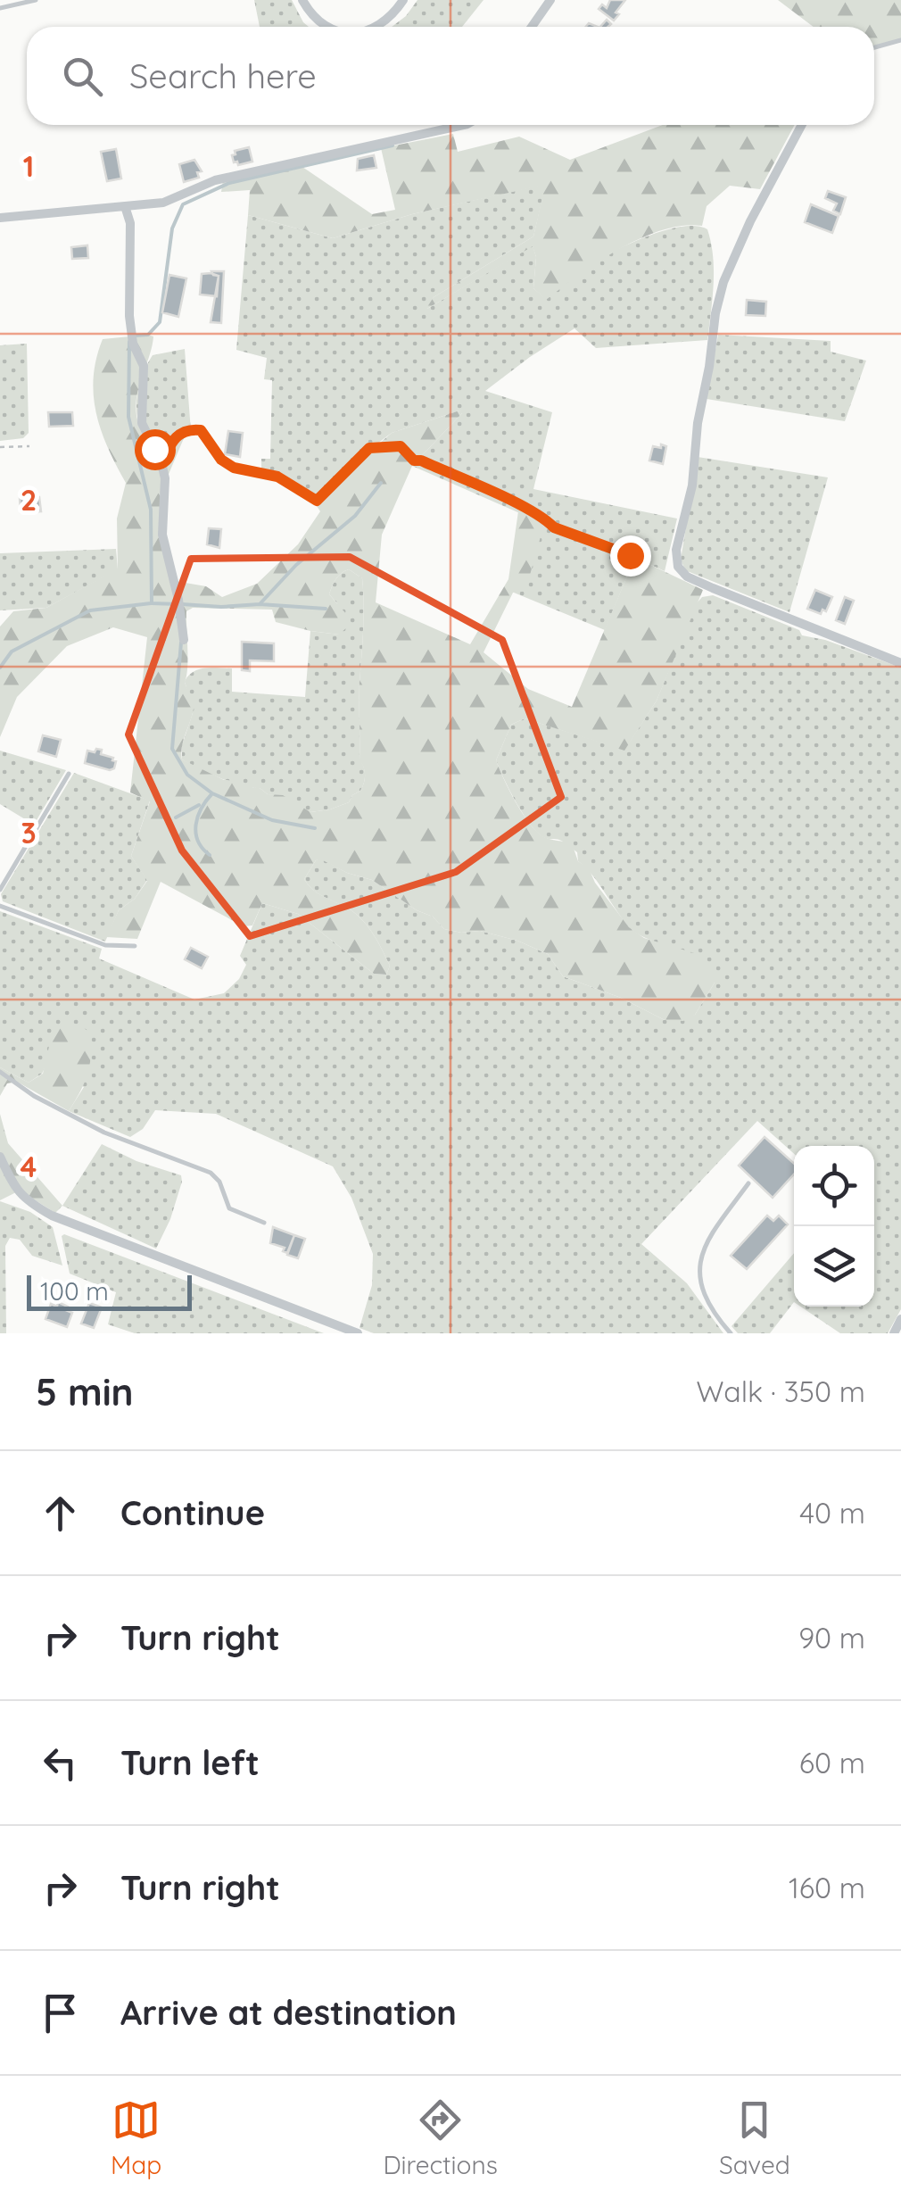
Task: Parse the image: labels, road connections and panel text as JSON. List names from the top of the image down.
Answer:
{
  "scale_bar": "100 m",
  "page": {
    "search": "Search here",
    "scale": "100 m",
    "heading": ["5 min", "Walk · 350 m"],
    "list": [
      ["Continue", "40 m"],
      ["Turn right", "90 m"],
      ["Turn left", "60 m"],
      ["Turn right", "160 m"],
      "Arrive at destination"
    ],
    "nav": ["Map", "Directions", "Saved"]
  },
  "grid": {
    "rows": [
      "1",
      "2",
      "3",
      "4"
    ]
  }
}
